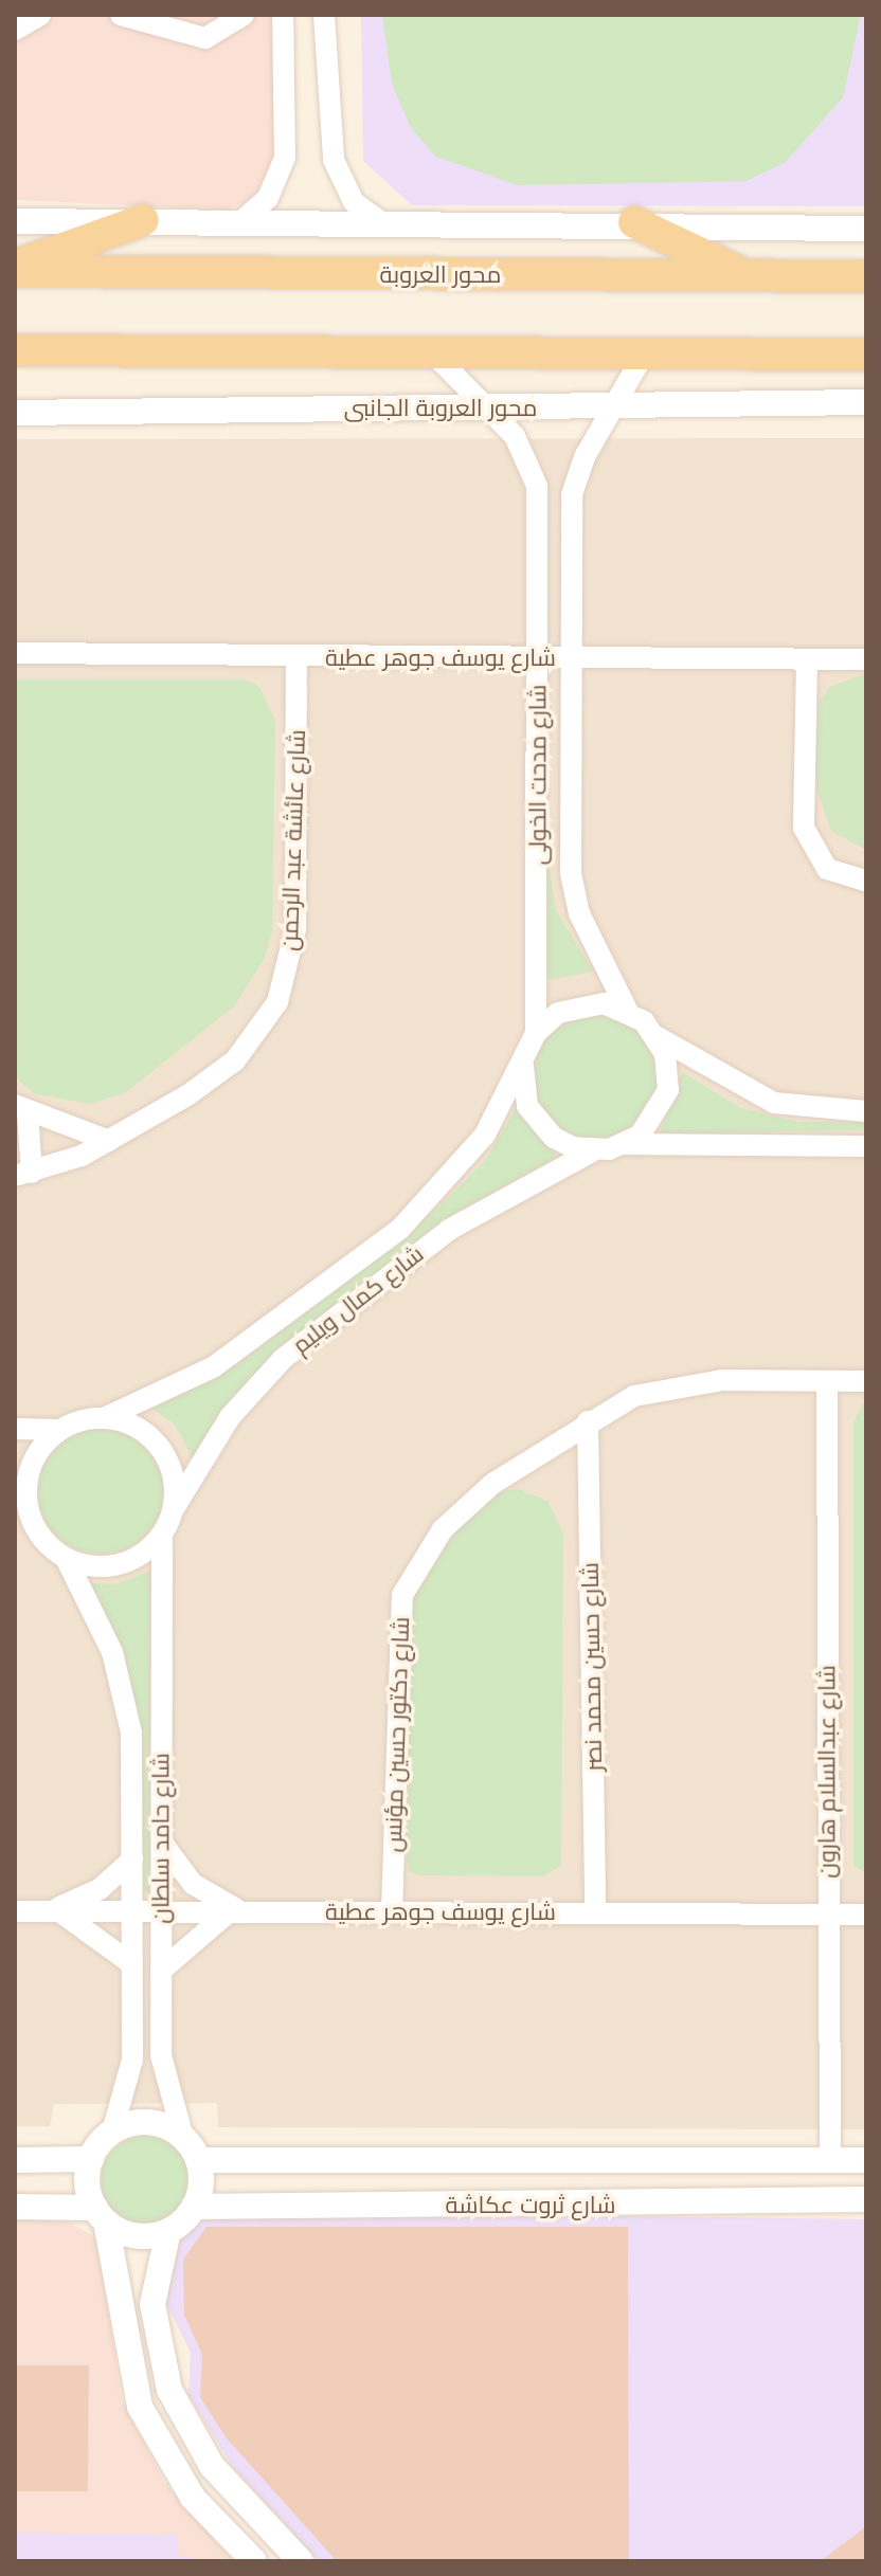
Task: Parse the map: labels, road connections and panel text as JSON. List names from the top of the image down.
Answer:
{
  "streets": {
    "main road": ["محور العروبة"],
    "street": [
      "محور العروبة الجانبى",
      "شارع يوسف جوهر عطية",
      "شارع مدحت الخولى",
      "شارع عائشة عبد الرحمن",
      "شارع كمال ويليم",
      "شارع حسين محمد نصر",
      "شارع دكتور حسين مؤنس",
      "شارع عبدالسلام هارون",
      "شارع حامد سلطان",
      "شارع ثروت عكاشة"
    ]
  },
  "crossings": [
    ["محور العروبة الجانبى", "شارع مدحت الخولى"],
    ["شارع يوسف جوهر عطية", "شارع مدحت الخولى"],
    ["شارع يوسف جوهر عطية", "شارع عائشة عبد الرحمن"],
    ["شارع يوسف جوهر عطية", "شارع حسين محمد نصر"],
    ["شارع يوسف جوهر عطية", "شارع دكتور حسين مؤنس"],
    ["شارع يوسف جوهر عطية", "شارع عبدالسلام هارون"],
    ["شارع يوسف جوهر عطية", "شارع حامد سلطان"],
    ["شارع مدحت الخولى", "شارع كمال ويليم"],
    ["شارع كمال ويليم", "شارع حامد سلطان"],
    ["شارع حسين محمد نصر", "شارع دكتور حسين مؤنس"],
    ["شارع دكتور حسين مؤنس", "شارع عبدالسلام هارون"],
    ["شارع عبدالسلام هارون", "شارع ثروت عكاشة"],
    ["شارع حامد سلطان", "شارع ثروت عكاشة"]
  ]
}
